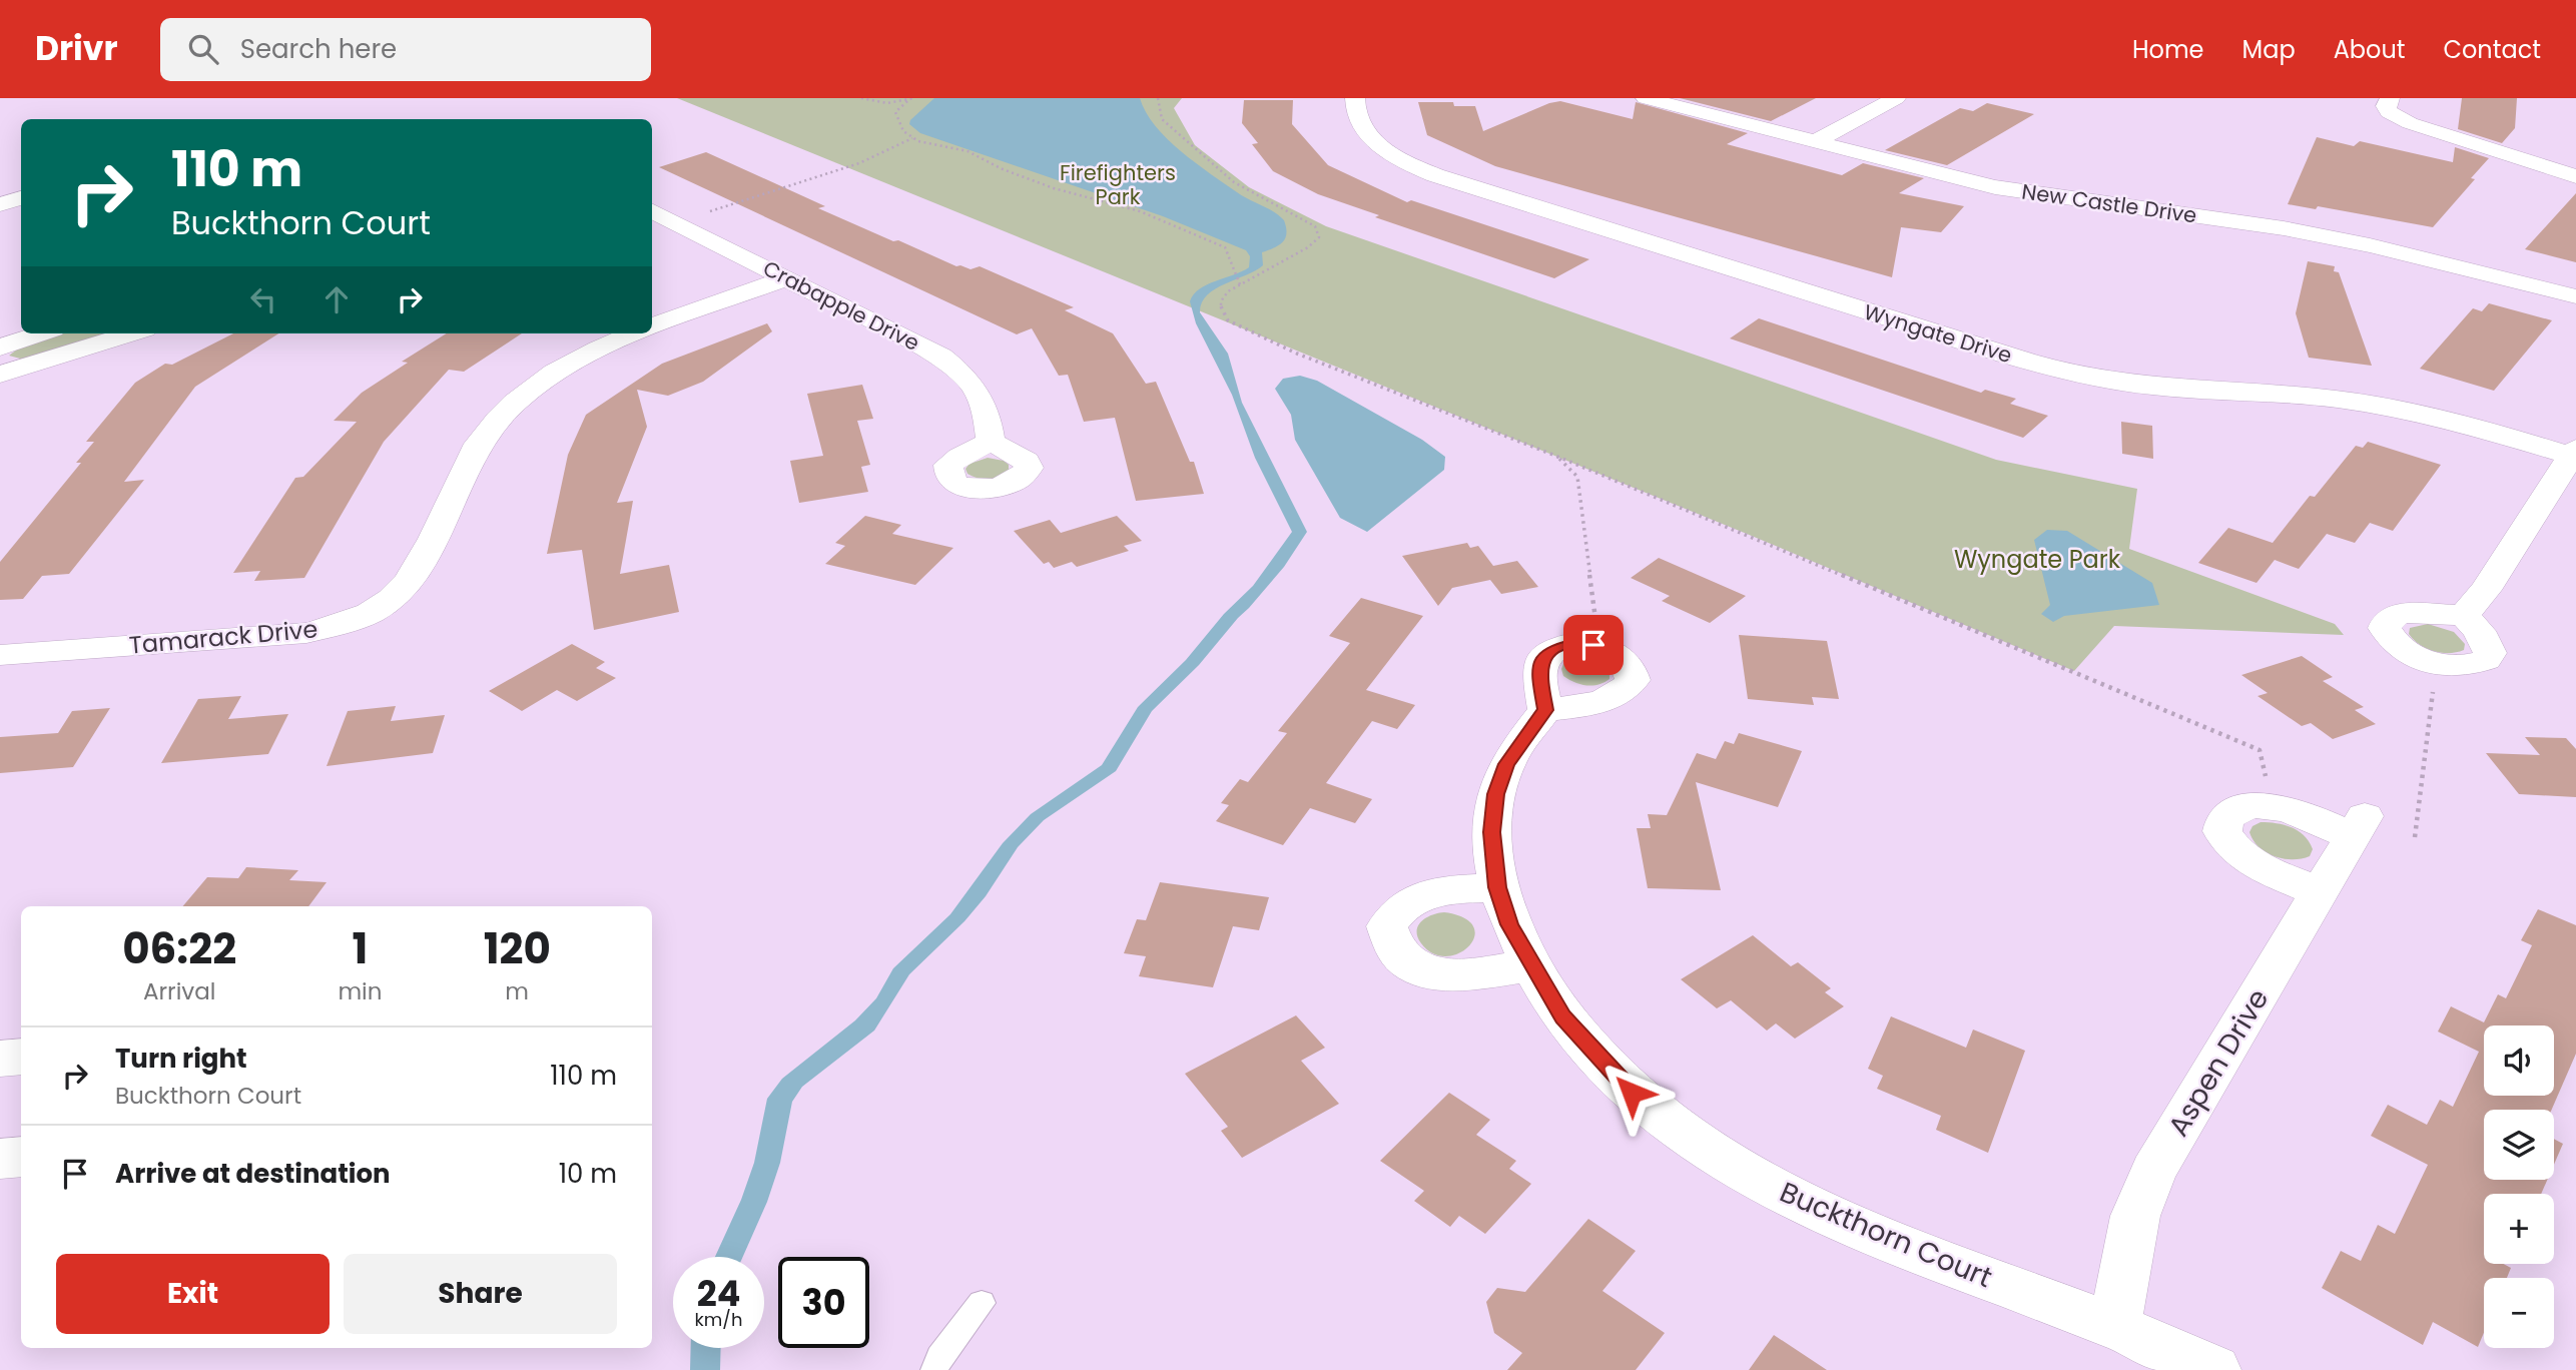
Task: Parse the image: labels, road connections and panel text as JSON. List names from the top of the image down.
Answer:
{
  "streets": {
    "street": [
      "New Castle Drive",
      "Crabapple Drive",
      "Wyngate Drive",
      "Tamarack Drive",
      "Aspen Drive",
      "Buckthorn Court"
    ]
  },
  "crossings": [
    ["Crabapple Drive", "Tamarack Drive"],
    ["Aspen Drive", "Buckthorn Court"]
  ],
  "parks": ["Firefighters Park", "Wyngate Park"],
  "page": {
    "header": "Drivr",
    "search": "Search here",
    "nav": [
      "Home",
      "Map",
      "About",
      "Contact"
    ],
    "turn": ["110 m", "Buckthorn Court"],
    "eta": [
      "06:22",
      "Arrival",
      "1",
      "min",
      "120",
      "m"
    ],
    "map_buttons": ["+", "−"],
    "list": [
      {
        "name": "Turn right",
        "note": "Buckthorn Court",
        "value": "110 m"
      },
      {
        "name": "Arrive at destination",
        "value": "10 m"
      }
    ],
    "buttons": ["Exit", "Share"],
    "speed": "24 km/h",
    "limit": "30"
  }
}
